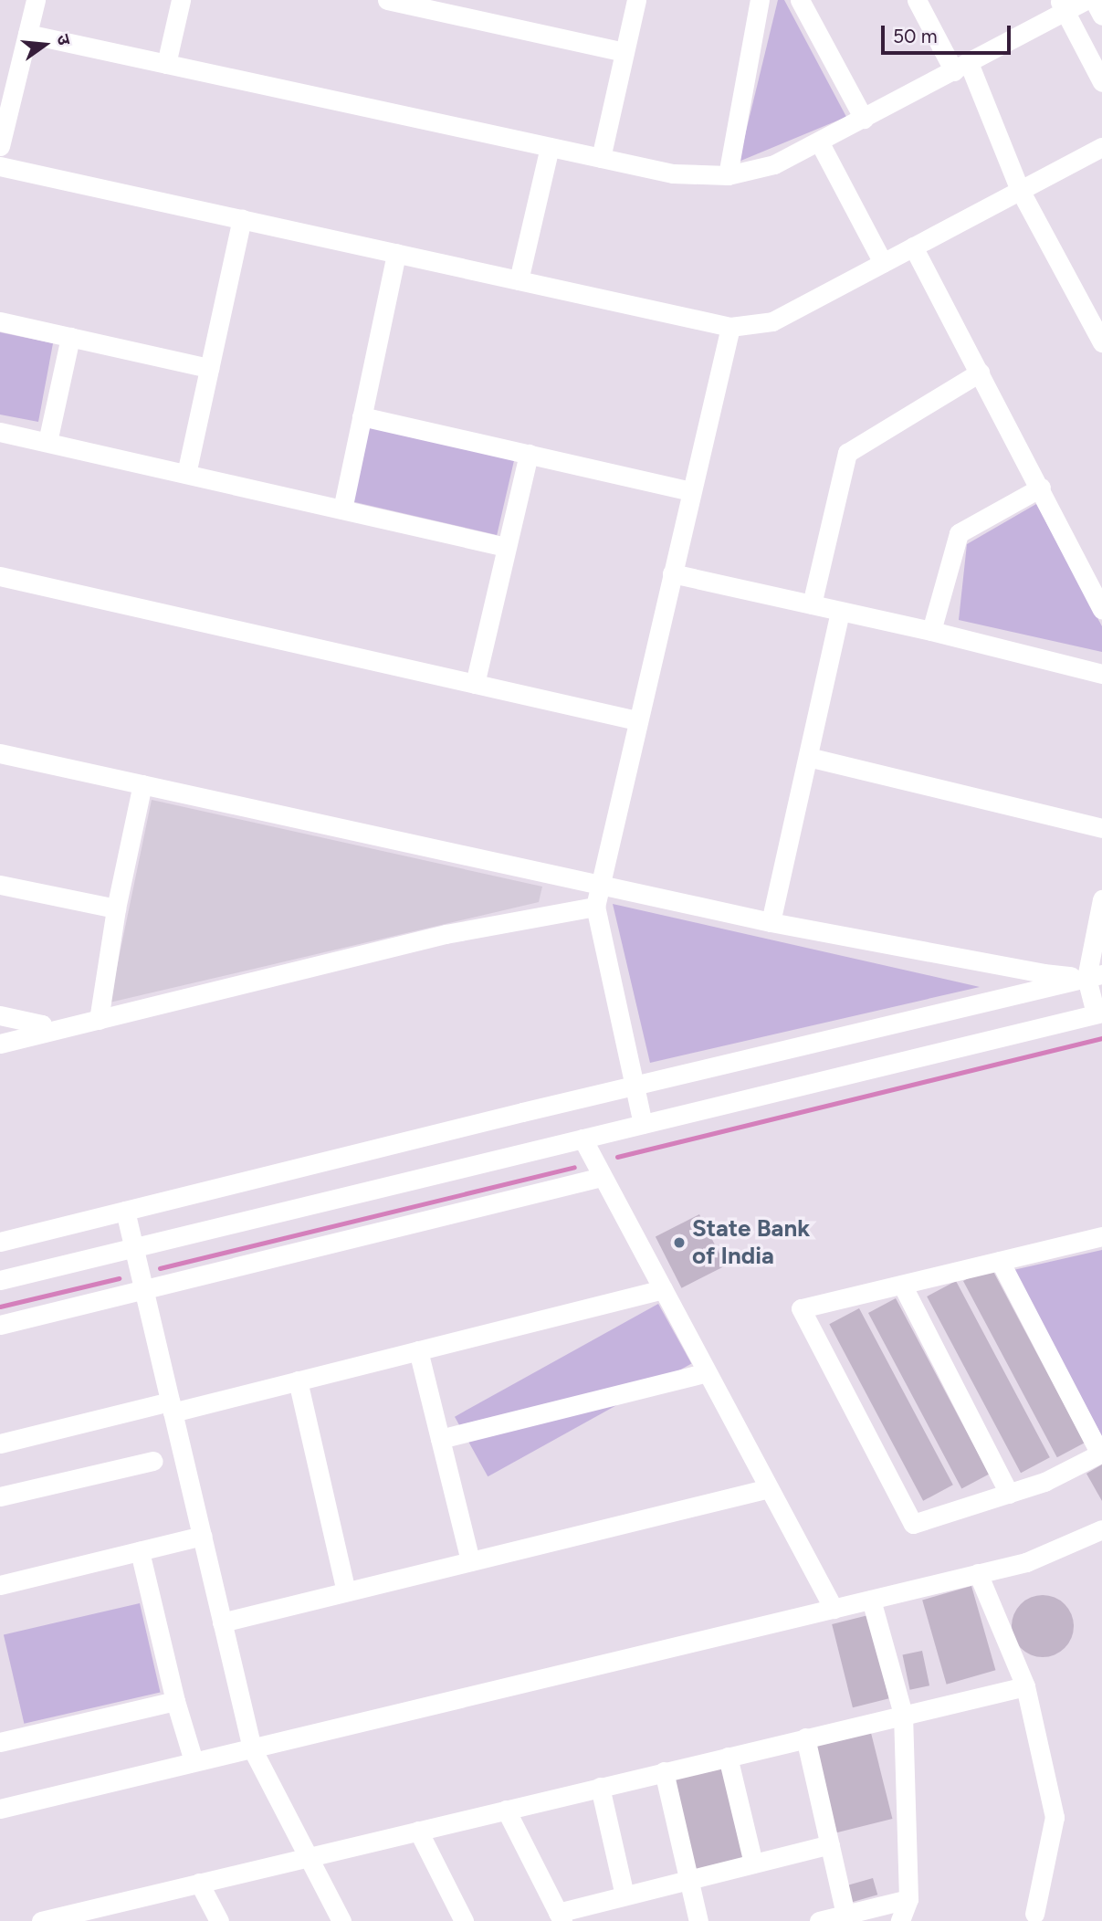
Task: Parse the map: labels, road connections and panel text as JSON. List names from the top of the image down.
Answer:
{
  "places": ["State Bank of India"],
  "scale_bar": "50 m",
  "north": "right"
}
